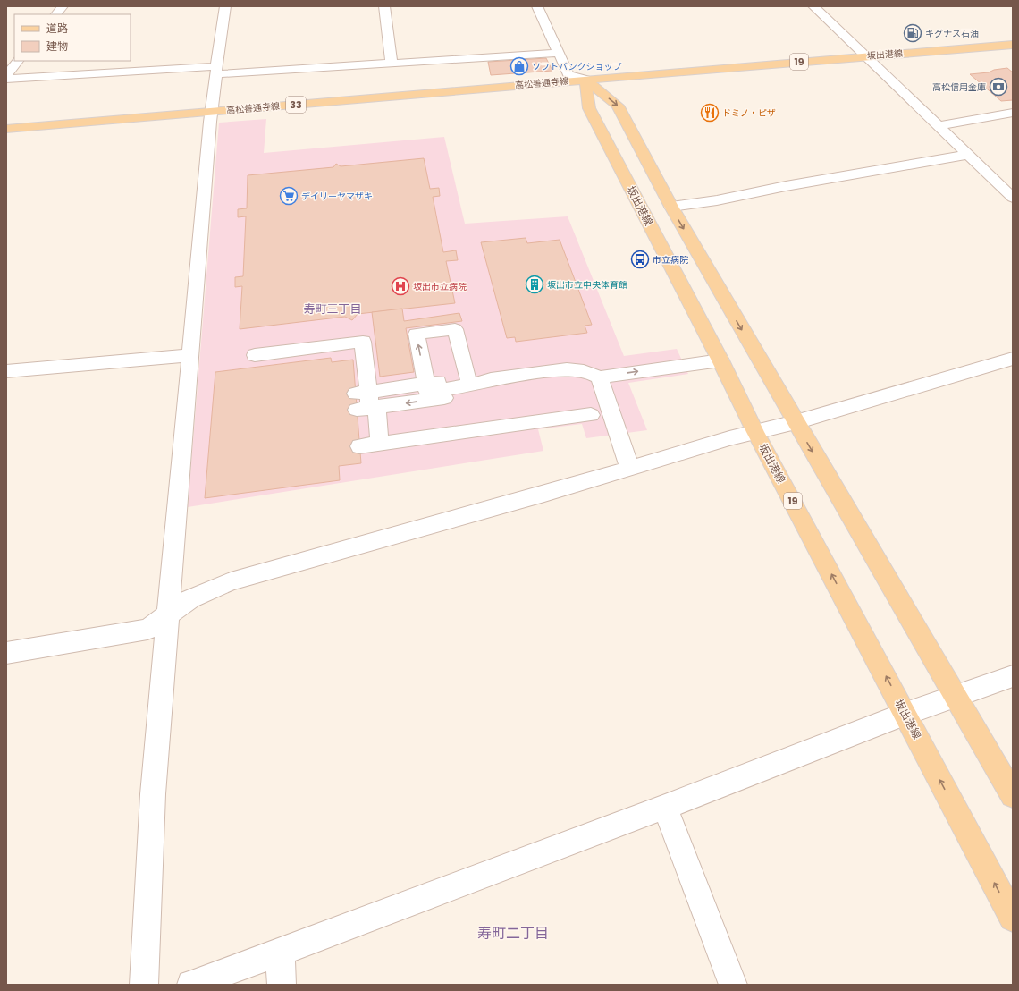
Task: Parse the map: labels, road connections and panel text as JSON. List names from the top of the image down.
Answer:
{
  "streets": {
    "main road": [
      "坂出港線",
      "19",
      "高松善通寺線",
      "33"
    ]
  },
  "crossings": [
    ["坂出港線", "高松善通寺線"]
  ],
  "districts": ["寿町三丁目", "寿町二丁目"],
  "places": {
    "fuel station": ["キグナス石油"],
    "shop": ["ソフトバンクショップ"],
    "bank": ["高松信用金庫"],
    "restaurant": ["ドミノ・ピザ"],
    "supermarket": ["デイリーヤマザキ"],
    "bus stop": ["市立病院"],
    "building": ["坂出市立中央体育館"],
    "hospital": ["坂出市立病院"]
  },
  "legend": ["道路", "建物"]
}
